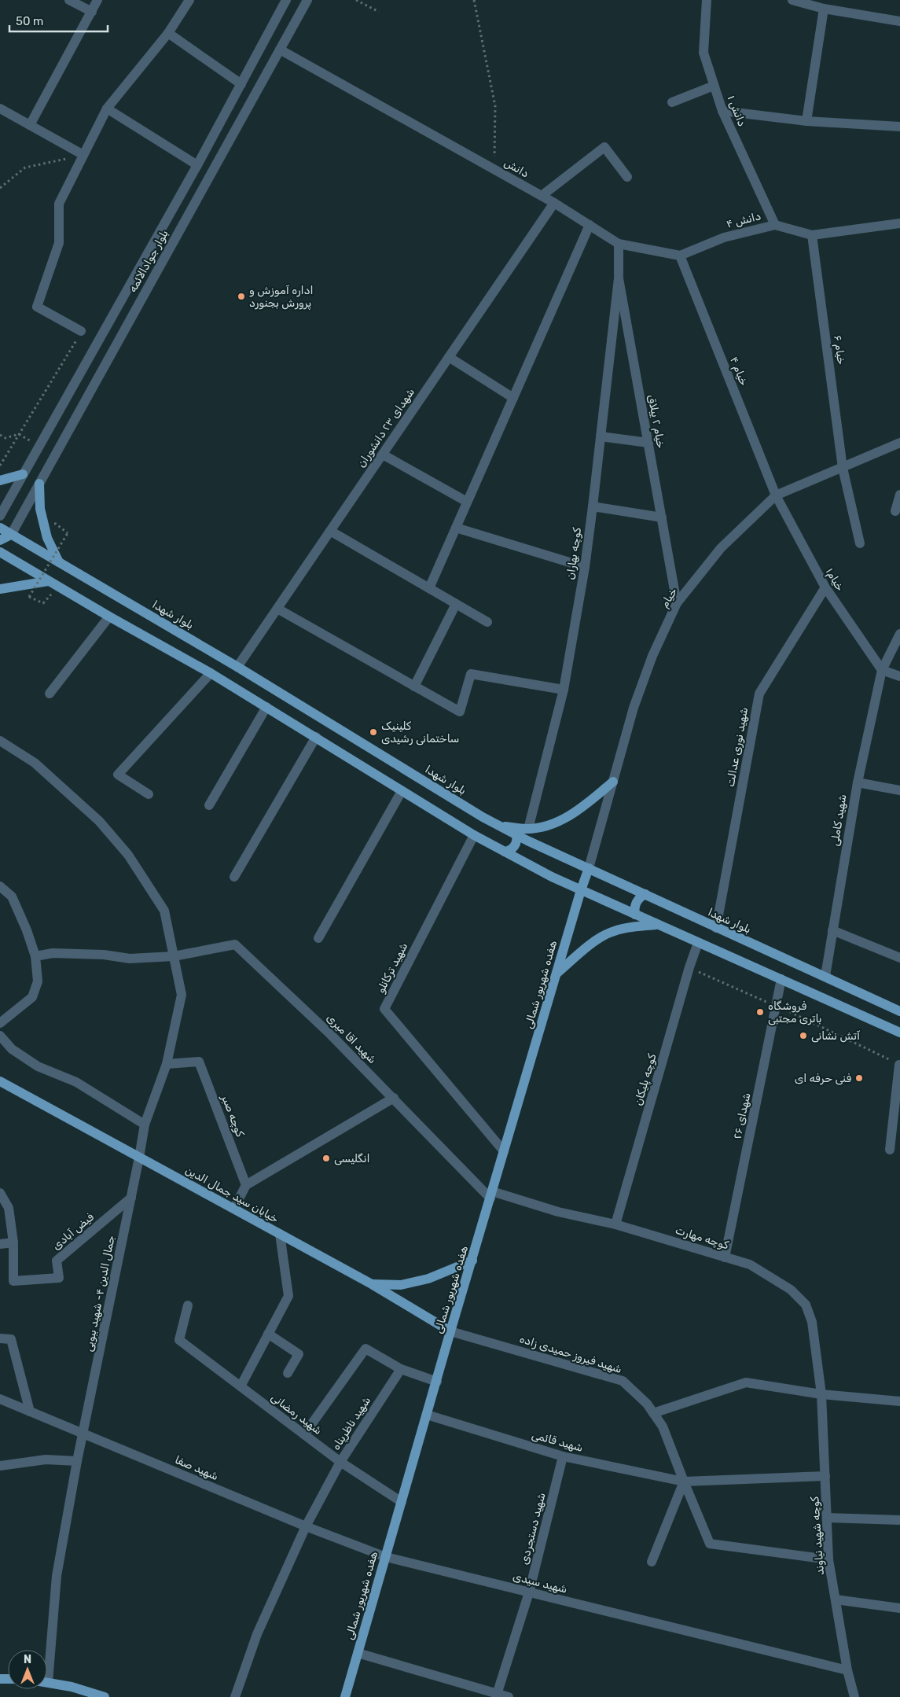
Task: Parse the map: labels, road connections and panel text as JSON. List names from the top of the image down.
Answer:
{
  "streets": {
    "main road": ["بلوار شهدا", "هفده شهریور شمالی", "خیابان سید جمال الدین"],
    "street": [
      "دانش ۱",
      "دانش",
      "دانش ۴",
      "بلوار جوادالائمه",
      "خیام ۶",
      "خیام ۴",
      "خیام ۲ ییلاق",
      "شهدای ۲۳ دانشوران",
      "کوچه بهاران",
      "خیام۱",
      "خیام",
      "شهید نوری عدالت",
      "شهید کاملی",
      "شهید ترکانلو",
      "شهید اقا میری",
      "کوچه پلیکان",
      "کوچه صبر",
      "شهدای ۲۶",
      "فیض آبادی",
      "کوچه مهارت",
      "جمال الدین ۴- شهید ببویی",
      "شهید فیروز حمیدی زاده",
      "شهید رمضانی",
      "شهید ناظرپناه",
      "شهید قائمی",
      "شهید صفا",
      "شهید دستجردی",
      "کوچه شهید نیاوند",
      "شهید سیدی"
    ]
  },
  "crossings": [
    ["دانش ۱", "دانش ۴"],
    ["دانش", "بلوار جوادالائمه"],
    ["دانش", "خیام ۲ ییلاق"],
    ["دانش", "شهدای ۲۳ دانشوران"],
    ["دانش ۴", "خیام ۶"],
    ["دانش ۴", "خیام ۴"],
    ["بلوار جوادالائمه", "بلوار شهدا"],
    ["خیام ۶", "خیام"],
    ["خیام ۴", "خیام۱"],
    ["خیام ۴", "خیام"],
    ["خیام ۲ ییلاق", "کوچه بهاران"],
    ["خیام ۲ ییلاق", "خیام"],
    ["شهدای ۲۳ دانشوران", "بلوار شهدا"],
    ["خیام۱", "خیام"],
    ["خیام۱", "شهید نوری عدالت"],
    ["خیام۱", "شهید کاملی"],
    ["خیام", "بلوار شهدا"],
    ["خیام", "هفده شهریور شمالی"],
    ["بلوار شهدا", "شهید نوری عدالت"],
    ["بلوار شهدا", "شهید کاملی"],
    ["بلوار شهدا", "هفده شهریور شمالی"],
    ["شهید ترکانلو", "هفده شهریور شمالی"],
    ["هفده شهریور شمالی", "شهید اقا میری"],
    ["هفده شهریور شمالی", "خیابان سید جمال الدین"],
    ["هفده شهریور شمالی", "کوچه مهارت"],
    ["هفده شهریور شمالی", "شهید فیروز حمیدی زاده"],
    ["هفده شهریور شمالی", "شهید رمضانی"],
    ["هفده شهریور شمالی", "شهید قائمی"],
    ["هفده شهریور شمالی", "شهید صفا"],
    ["هفده شهریور شمالی", "شهید سیدی"],
    ["شهید اقا میری", "کوچه مهارت"],
    ["شهید اقا میری", "جمال الدین ۴- شهید ببویی"],
    ["کوچه پلیکان", "کوچه مهارت"],
    ["کوچه صبر", "جمال الدین ۴- شهید ببویی"],
    ["شهدای ۲۶", "کوچه مهارت"],
    ["خیابان سید جمال الدین", "جمال الدین ۴- شهید ببویی"],
    ["خیابان سید جمال الدین", "شهید فیروز حمیدی زاده"],
    ["فیض آبادی", "جمال الدین ۴- شهید ببویی"],
    ["کوچه مهارت", "کوچه شهید نیاوند"],
    ["جمال الدین ۴- شهید ببویی", "شهید صفا"],
    ["شهید فیروز حمیدی زاده", "شهید قائمی"],
    ["شهید فیروز حمیدی زاده", "کوچه شهید نیاوند"],
    ["شهید رمضانی", "شهید ناظرپناه"],
    ["شهید ناظرپناه", "شهید صفا"],
    ["شهید قائمی", "شهید دستجردی"],
    ["شهید قائمی", "کوچه شهید نیاوند"],
    ["شهید صفا", "شهید سیدی"],
    ["شهید دستجردی", "شهید سیدی"],
    ["کوچه شهید نیاوند", "شهید سیدی"]
  ],
  "places": [
    "اداره آموزش و پرورش بجنورد",
    "کلینیک ساختمانی رشیدی",
    "فروشگاه باتری مجتبی",
    "آتش نشانی",
    "فنی حرفه ای",
    "انگلیسی"
  ],
  "scale_bar": "50 m",
  "north": "top"
}
